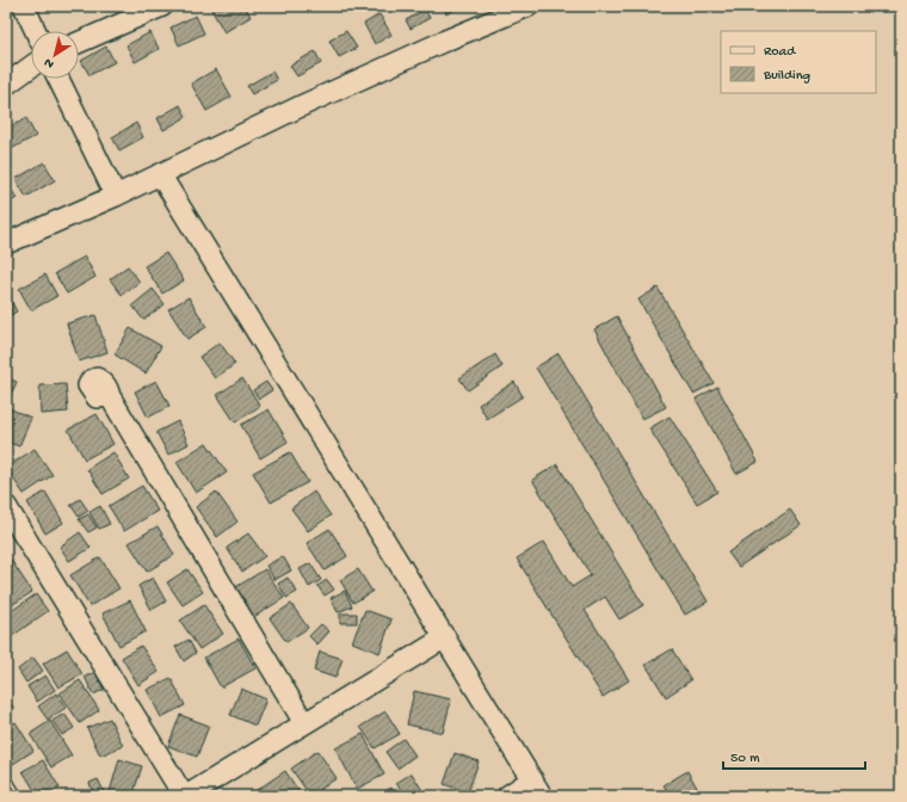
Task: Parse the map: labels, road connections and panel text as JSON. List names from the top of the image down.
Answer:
{
  "legend": ["Road", "Building"],
  "scale_bar": "50 m",
  "north": "bottom left"
}
